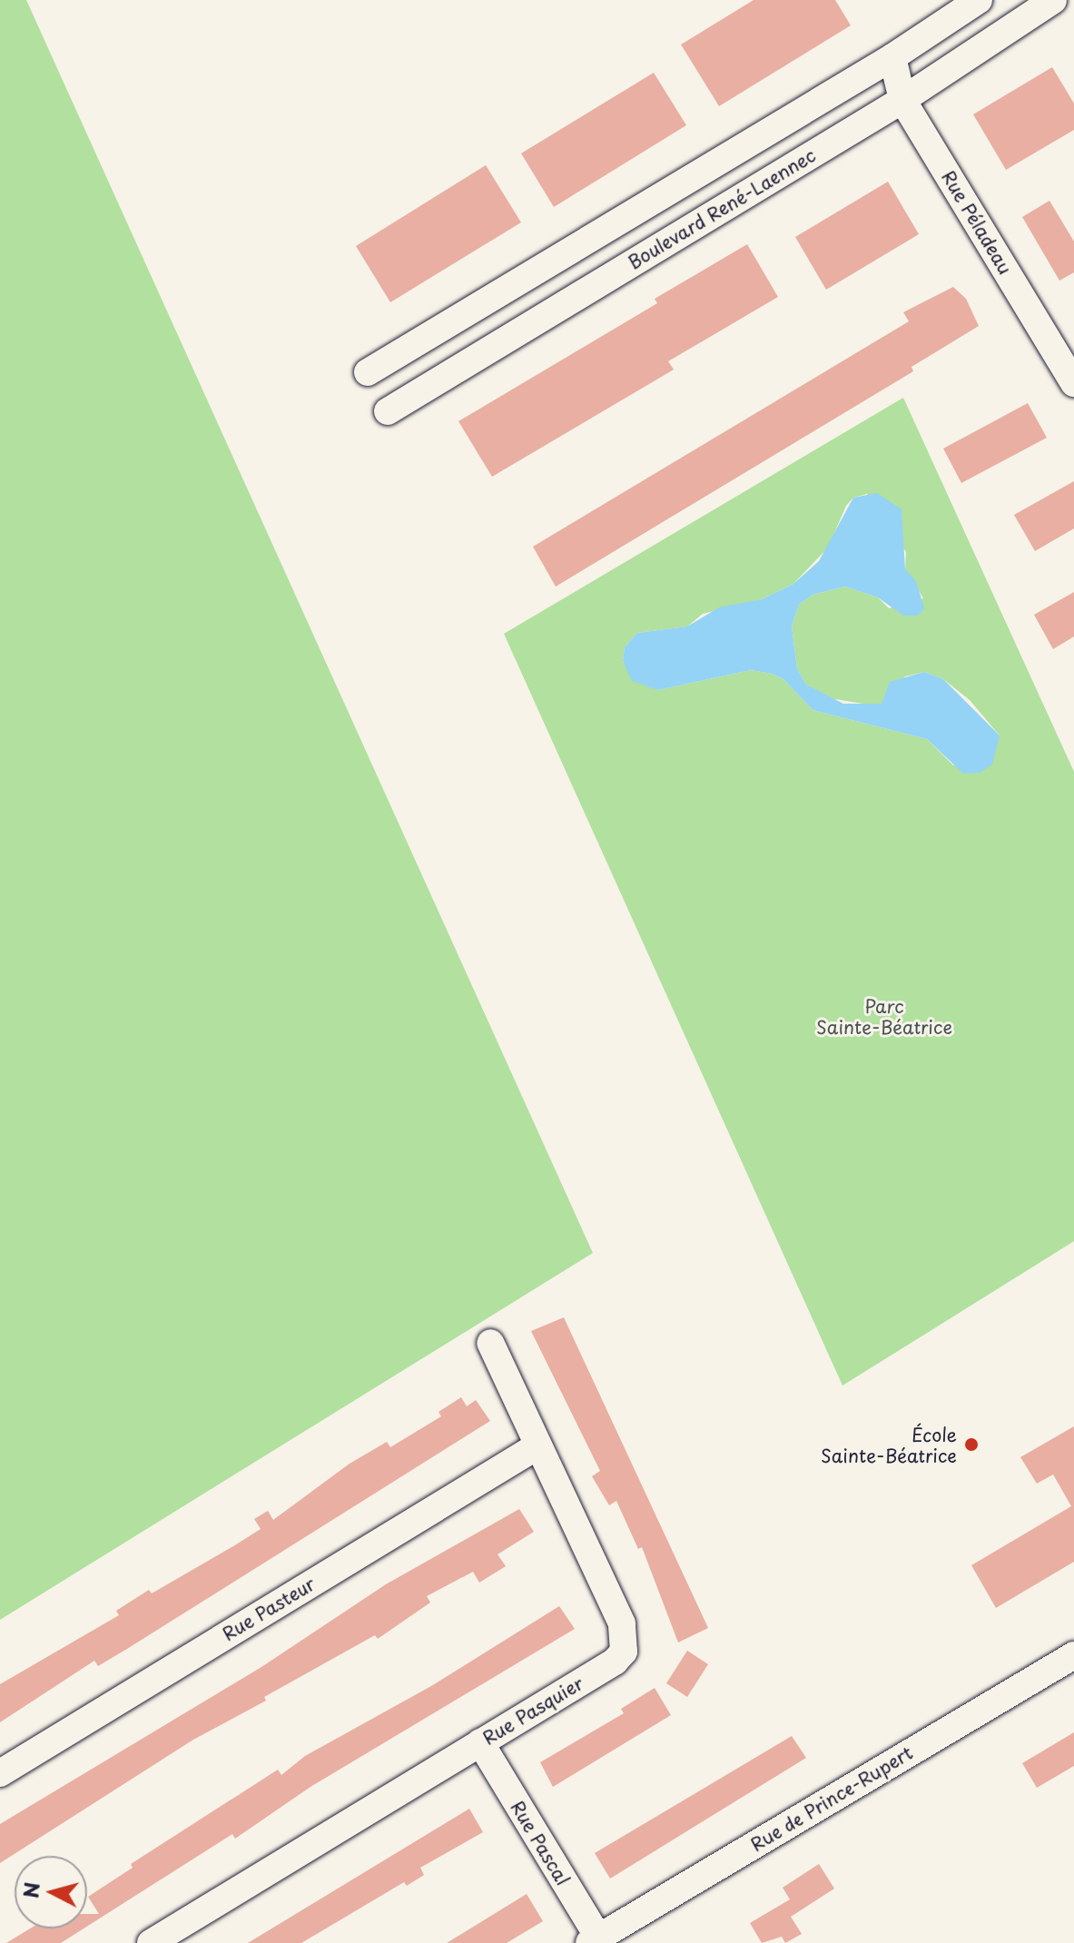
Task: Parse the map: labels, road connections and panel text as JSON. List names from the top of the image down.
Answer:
{
  "streets": {
    "street": [
      "Boulevard René-Laennec",
      "Rue Péladeau",
      "Rue Pasteur",
      "Rue Pasquier",
      "Rue de Prince-Rupert",
      "Rue Pascal"
    ]
  },
  "crossings": [
    ["Boulevard René-Laennec", "Rue Péladeau"],
    ["Rue Pasteur", "Rue Pasquier"],
    ["Rue Pasquier", "Rue Pascal"],
    ["Rue de Prince-Rupert", "Rue Pascal"]
  ],
  "parks": ["Parc Sainte-Béatrice"],
  "places": ["École Sainte-Béatrice"],
  "north": "left"
}
